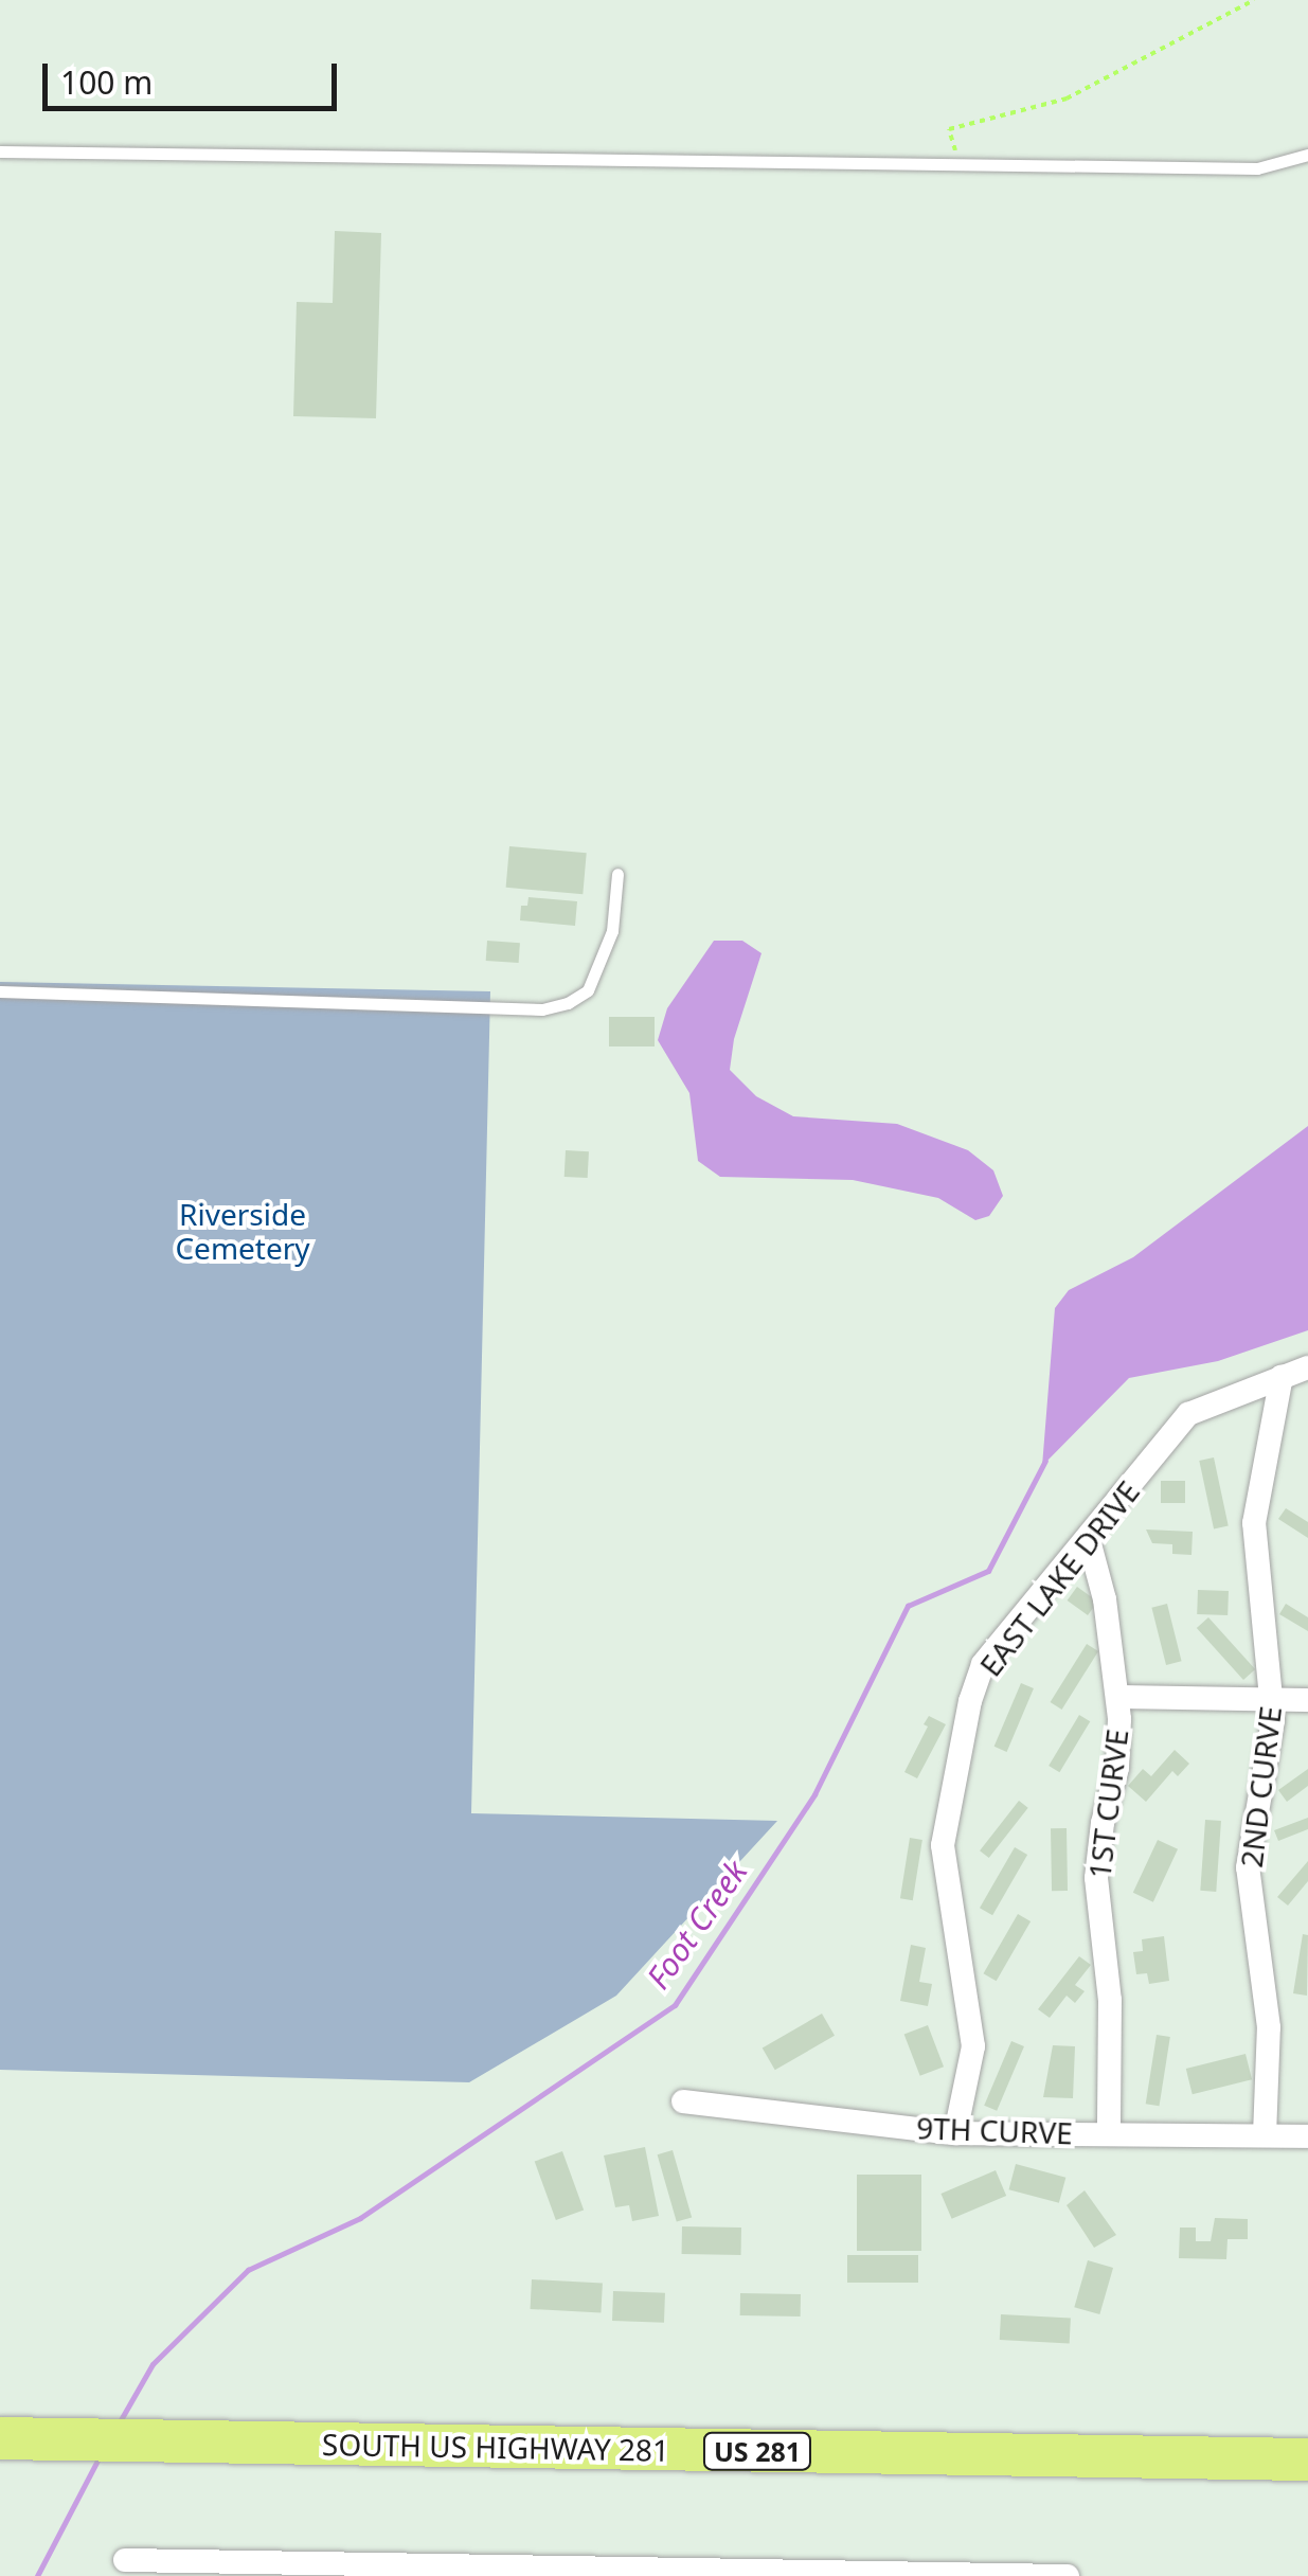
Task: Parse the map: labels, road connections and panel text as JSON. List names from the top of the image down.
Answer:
{
  "streets": {
    "highway": ["SOUTH US HIGHWAY 281", "US 281"],
    "street": [
      "EAST LAKE DRIVE",
      "2ND CURVE",
      "1ST CURVE",
      "9TH CURVE"
    ]
  },
  "crossings": [
    ["EAST LAKE DRIVE", "2ND CURVE"],
    ["EAST LAKE DRIVE", "1ST CURVE"],
    ["EAST LAKE DRIVE", "9TH CURVE"],
    ["2ND CURVE", "9TH CURVE"],
    ["1ST CURVE", "9TH CURVE"]
  ],
  "water": ["Foot Creek"],
  "parks": ["Riverside Cemetery"],
  "scale_bar": "100 m"
}
